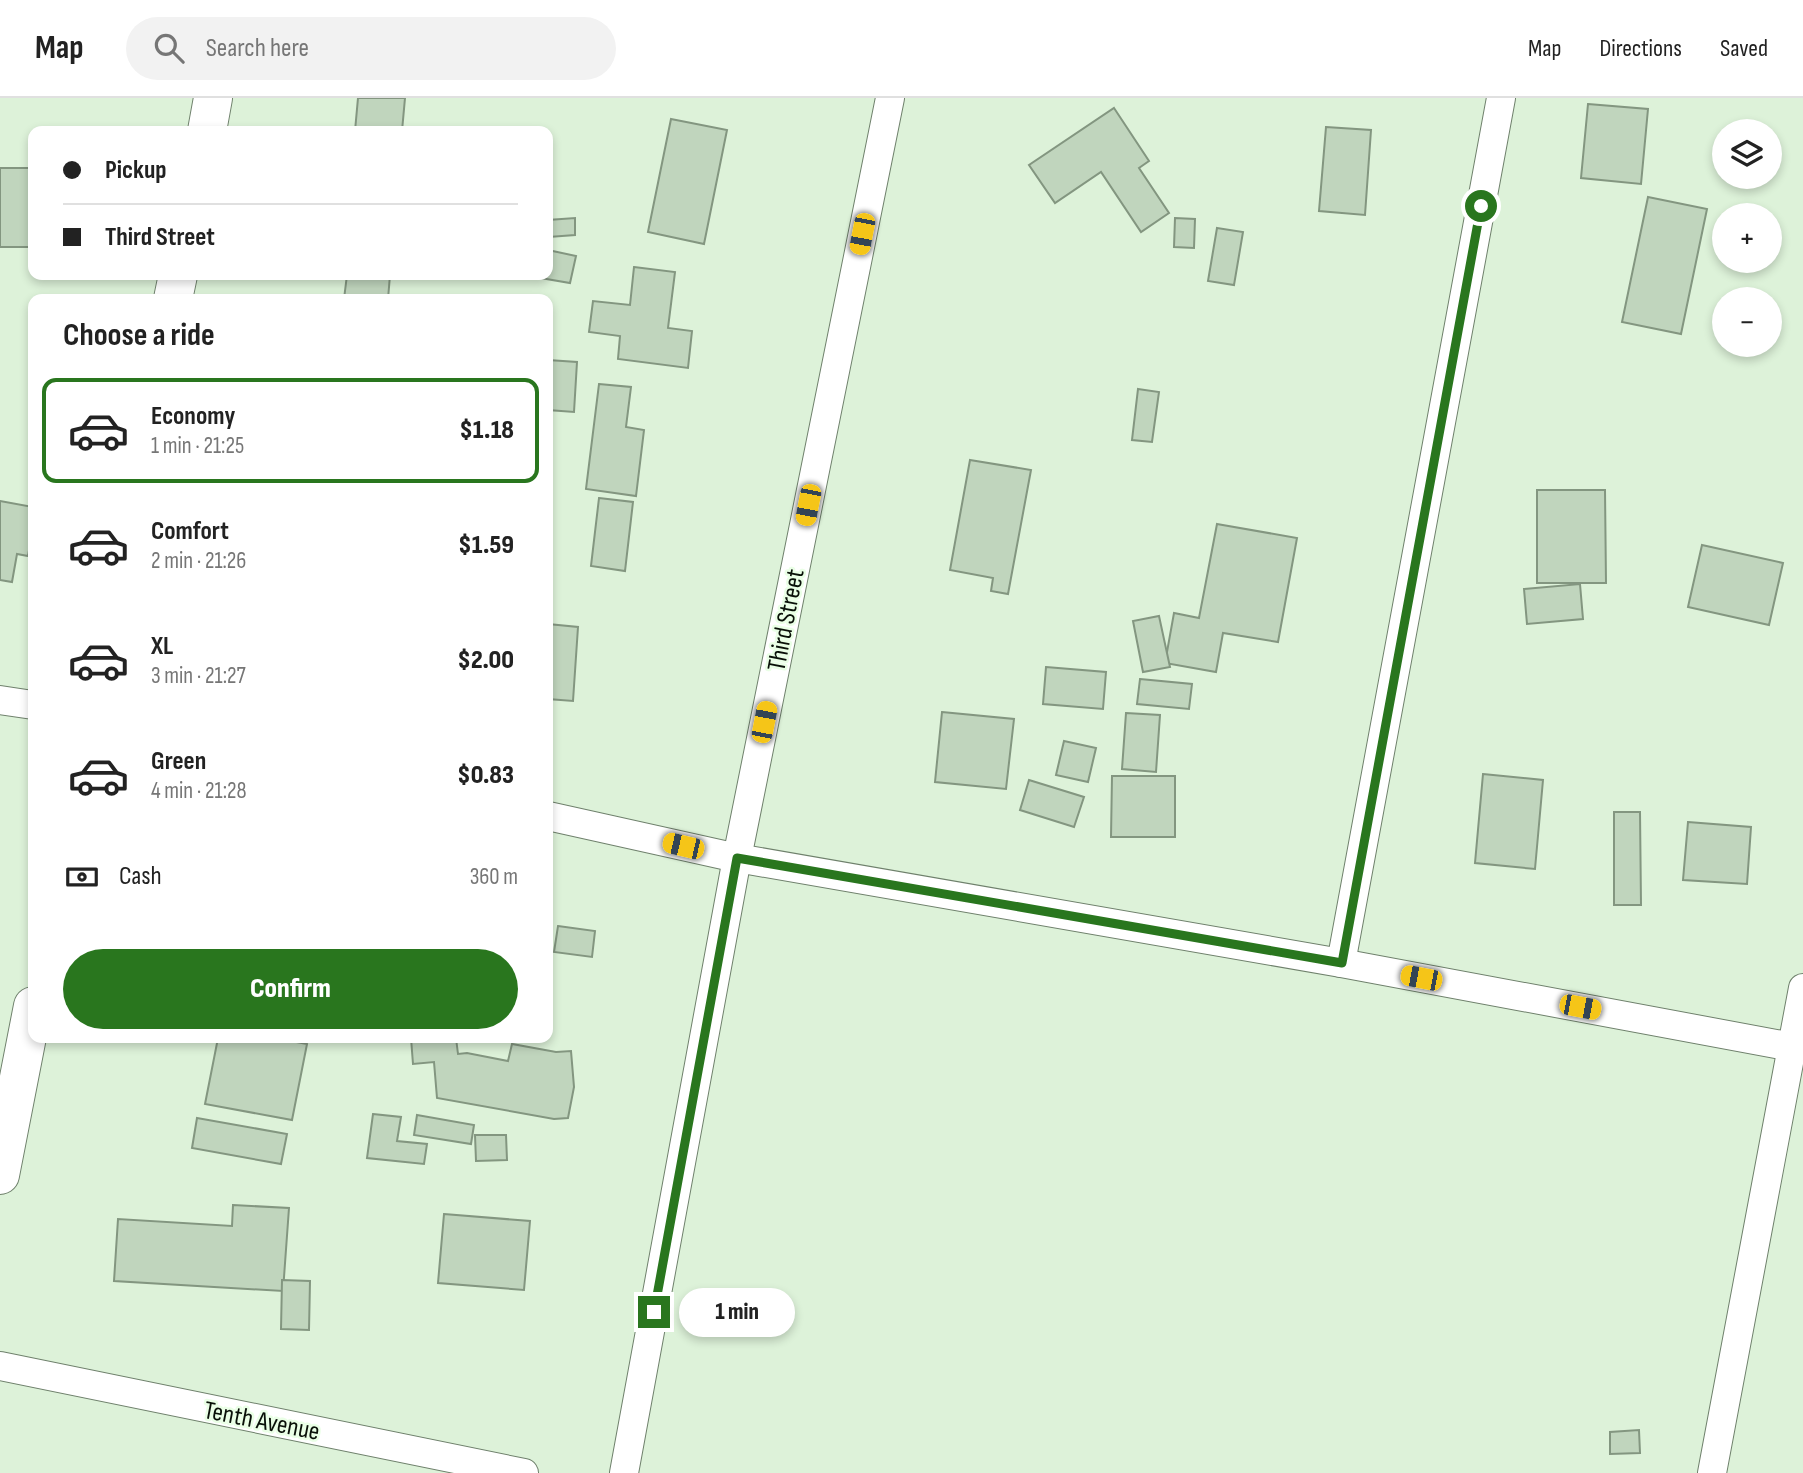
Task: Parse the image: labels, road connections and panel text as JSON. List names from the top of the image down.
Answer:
{
  "streets": {
    "street": ["Third Street", "Tenth Avenue"]
  },
  "page": {
    "header": "Map",
    "search": "Search here",
    "nav": ["Map", "Directions", "Saved"],
    "map_buttons": ["+", "−"],
    "banner": ["Pickup", "Third Street"],
    "heading": "Choose a ride",
    "list": [
      {
        "name": "Economy",
        "note": "1 min · 21:25",
        "value": "$1.18"
      },
      {
        "name": "Comfort",
        "note": "2 min · 21:26",
        "value": "$1.59"
      },
      {
        "name": "XL",
        "note": "3 min · 21:27",
        "value": "$2.00"
      },
      {
        "name": "Green",
        "note": "4 min · 21:28",
        "value": "$0.83"
      }
    ],
    "pay": ["Cash", "360 m"],
    "buttons": "Confirm",
    "bubble": "1 min"
  }
}
